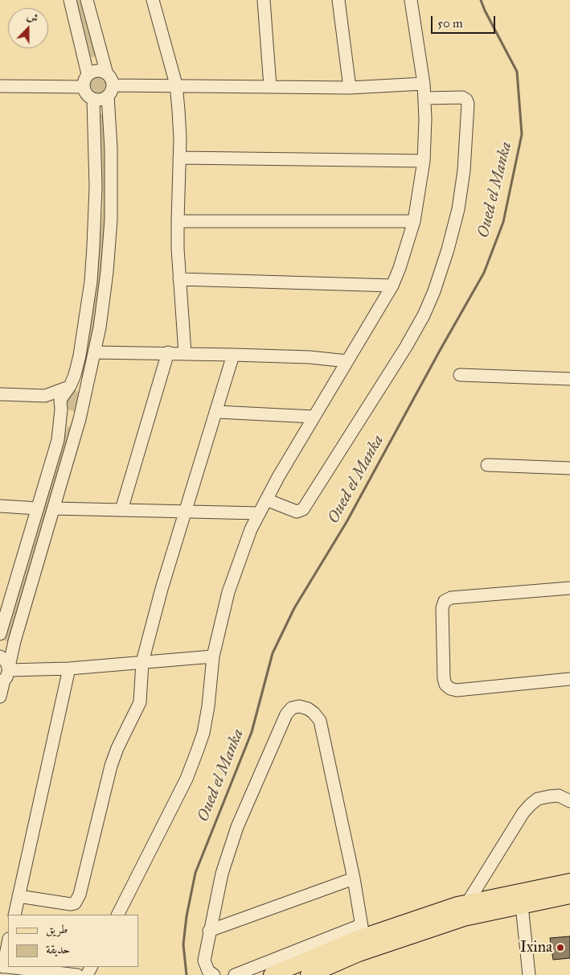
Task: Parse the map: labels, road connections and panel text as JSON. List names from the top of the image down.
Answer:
{
  "water": ["Oued el Manka"],
  "places": ["Ixina"],
  "legend": ["طريق", "حديقة"],
  "scale_bar": "50 m",
  "north": "top"
}
